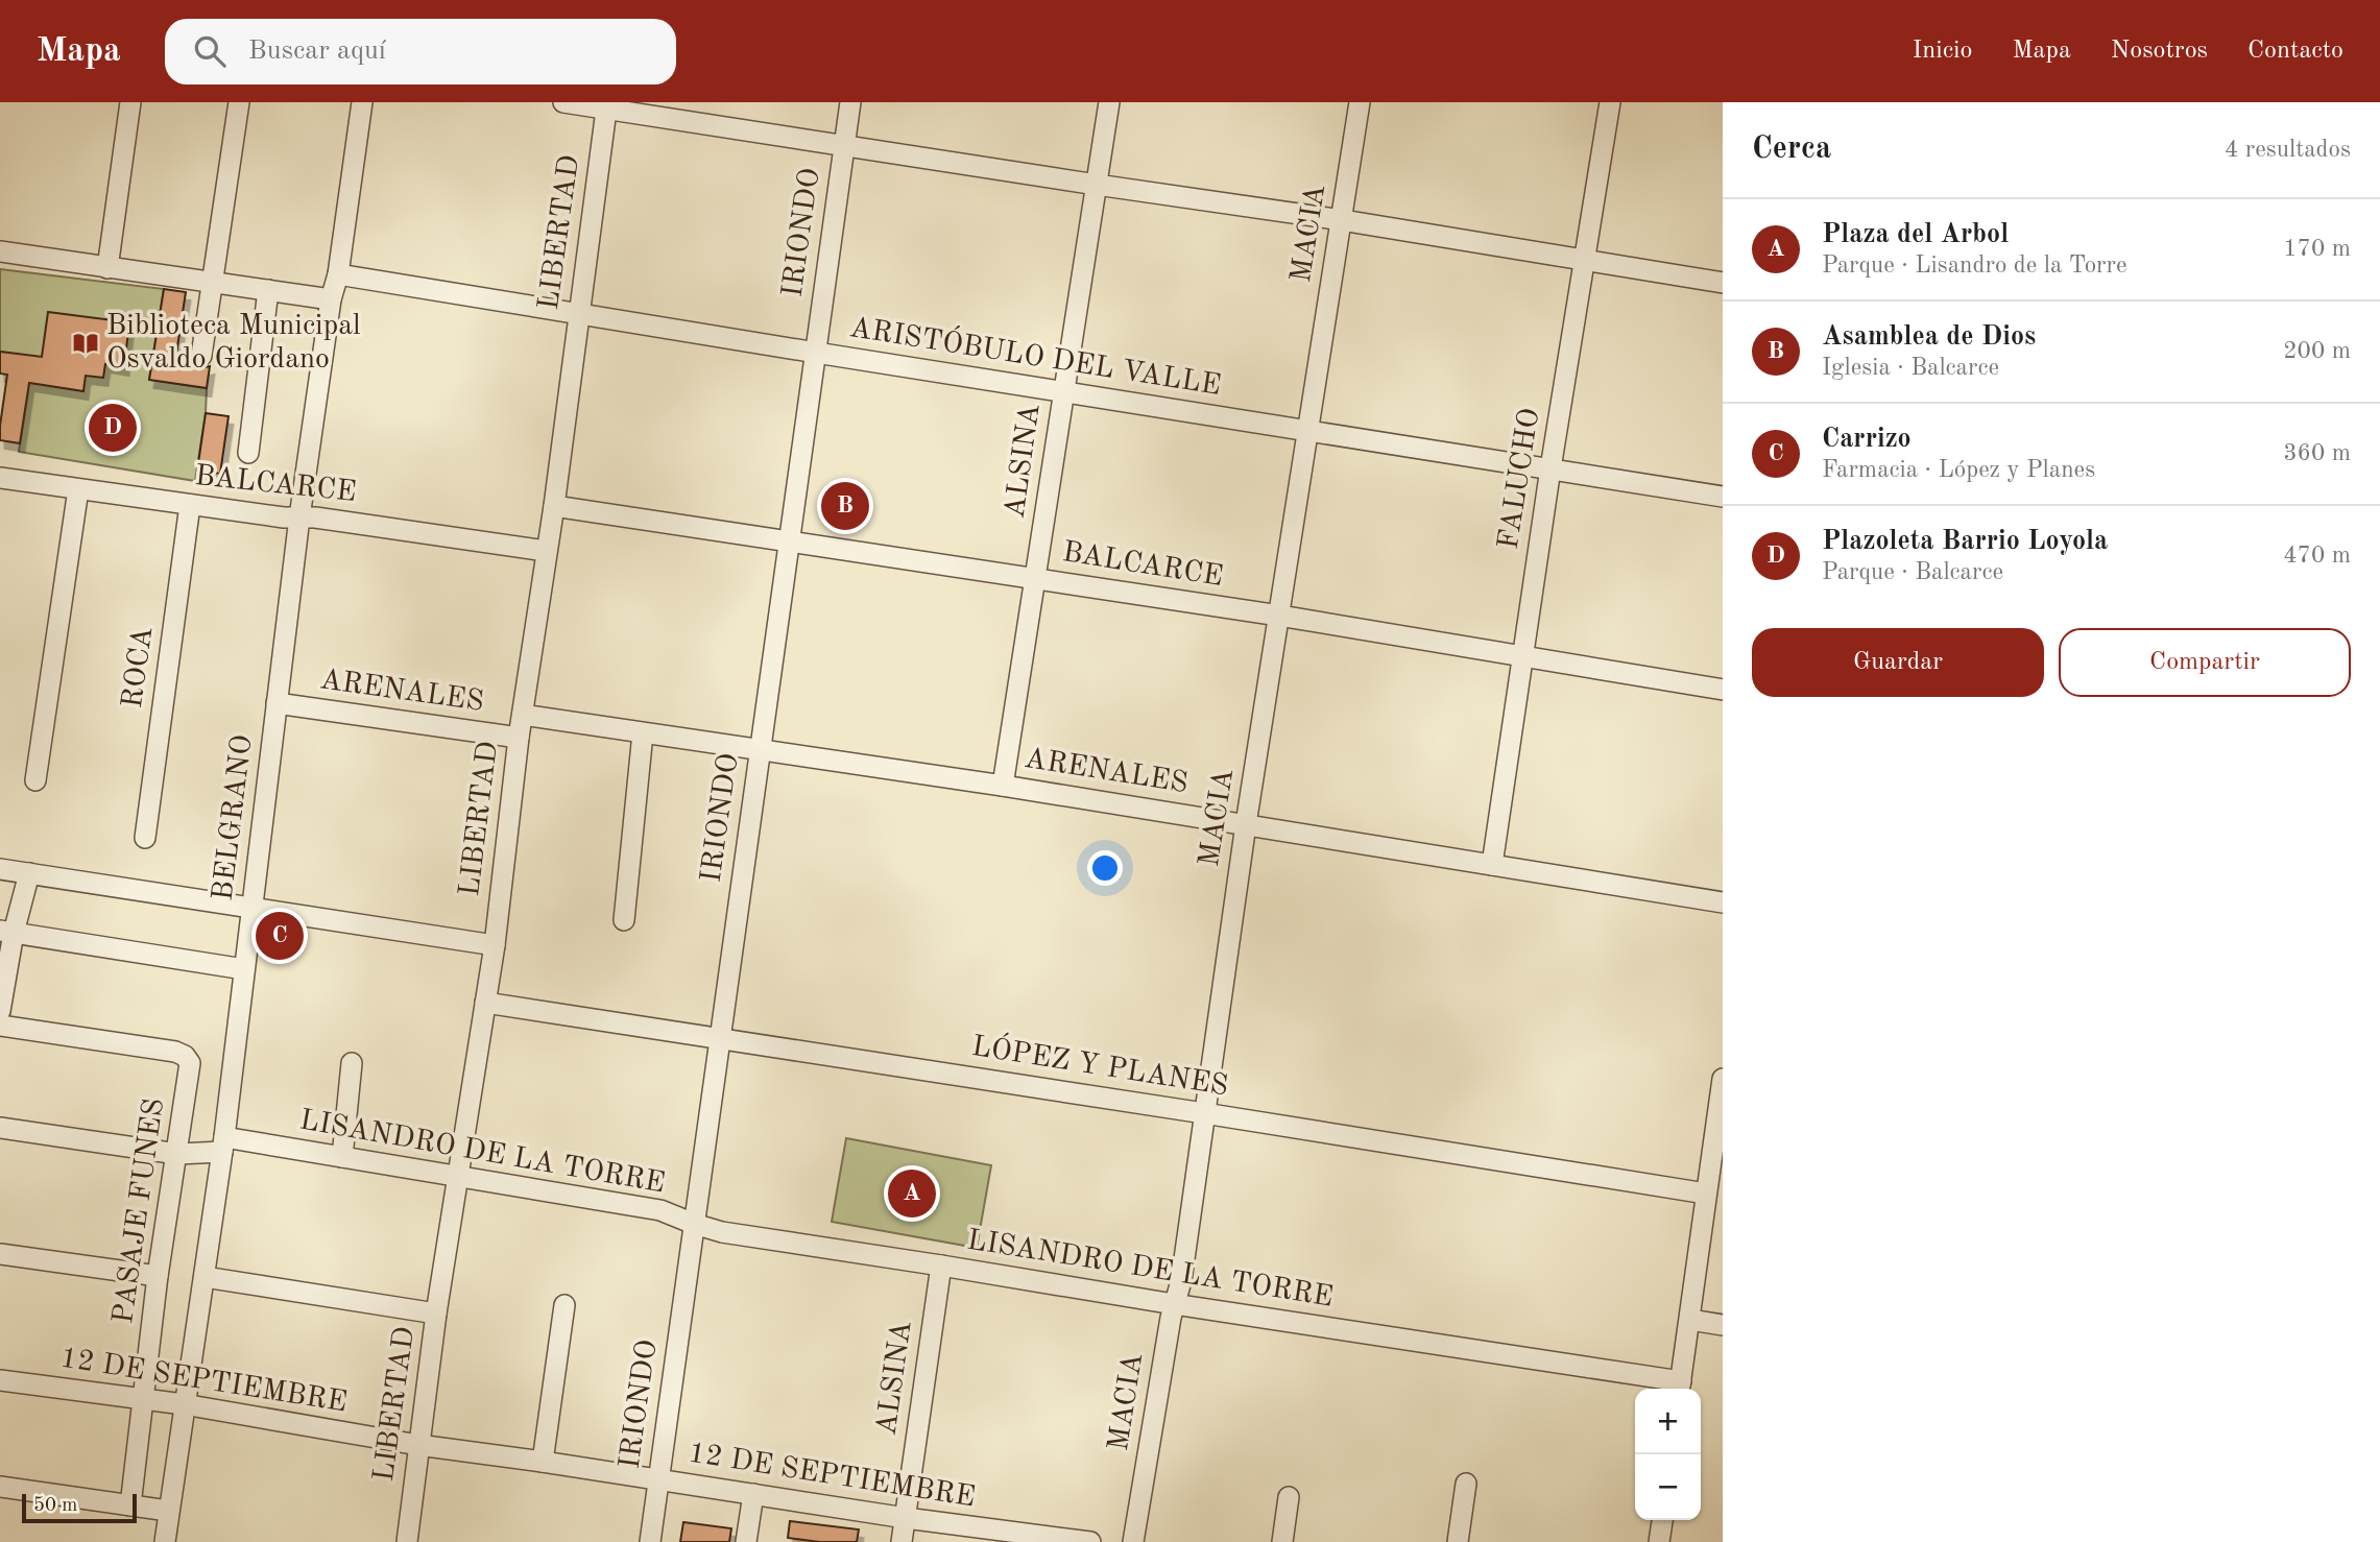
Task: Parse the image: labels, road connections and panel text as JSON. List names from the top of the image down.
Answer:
{
  "streets": {
    "street": [
      "LIBERTAD",
      "IRIONDO",
      "MACIA",
      "ARISTÓBULO DEL VALLE",
      "ALSINA",
      "FALUCHO",
      "BALCARCE",
      "ROCA",
      "ARENALES",
      "BELGRANO",
      "LÓPEZ Y PLANES",
      "LISANDRO DE LA TORRE",
      "PASAJE FUNES",
      "12 DE SEPTIEMBRE"
    ]
  },
  "crossings": [
    ["LIBERTAD", "ARISTÓBULO DEL VALLE"],
    ["LIBERTAD", "BALCARCE"],
    ["LIBERTAD", "ARENALES"],
    ["LIBERTAD", "LÓPEZ Y PLANES"],
    ["LIBERTAD", "LISANDRO DE LA TORRE"],
    ["LIBERTAD", "12 DE SEPTIEMBRE"],
    ["IRIONDO", "ARISTÓBULO DEL VALLE"],
    ["IRIONDO", "BALCARCE"],
    ["IRIONDO", "ARENALES"],
    ["IRIONDO", "LÓPEZ Y PLANES"],
    ["IRIONDO", "LISANDRO DE LA TORRE"],
    ["IRIONDO", "12 DE SEPTIEMBRE"],
    ["MACIA", "ARISTÓBULO DEL VALLE"],
    ["MACIA", "BALCARCE"],
    ["MACIA", "ARENALES"],
    ["MACIA", "LÓPEZ Y PLANES"],
    ["MACIA", "LISANDRO DE LA TORRE"],
    ["ARISTÓBULO DEL VALLE", "ALSINA"],
    ["ARISTÓBULO DEL VALLE", "FALUCHO"],
    ["ARISTÓBULO DEL VALLE", "BELGRANO"],
    ["ALSINA", "BALCARCE"],
    ["ALSINA", "ARENALES"],
    ["ALSINA", "LISANDRO DE LA TORRE"],
    ["ALSINA", "12 DE SEPTIEMBRE"],
    ["FALUCHO", "BALCARCE"],
    ["FALUCHO", "ARENALES"],
    ["BALCARCE", "ROCA"],
    ["BALCARCE", "BELGRANO"],
    ["ARENALES", "BELGRANO"],
    ["BELGRANO", "LISANDRO DE LA TORRE"],
    ["BELGRANO", "12 DE SEPTIEMBRE"],
    ["LISANDRO DE LA TORRE", "PASAJE FUNES"],
    ["PASAJE FUNES", "12 DE SEPTIEMBRE"]
  ],
  "places": {
    "library": ["Biblioteca Municipal Osvaldo Giordano"]
  },
  "scale_bar": "50 m",
  "page": {
    "header": "Mapa",
    "search": "Buscar aquí",
    "nav": [
      "Inicio",
      "Mapa",
      "Nosotros",
      "Contacto"
    ],
    "heading": ["Cerca", "4 resultados"],
    "list": [
      {
        "mark": "A",
        "name": "Plaza del Arbol",
        "note": "Parque · Lisandro de la Torre",
        "value": "170 m"
      },
      {
        "mark": "B",
        "name": "Asamblea de Dios",
        "note": "Iglesia · Balcarce",
        "value": "200 m"
      },
      {
        "mark": "C",
        "name": "Carrizo",
        "note": "Farmacia · López y Planes",
        "value": "360 m"
      },
      {
        "mark": "D",
        "name": "Plazoleta Barrio Loyola",
        "note": "Parque · Balcarce",
        "value": "470 m"
      }
    ],
    "pins": [
      "D",
      "B",
      "C",
      "A"
    ],
    "buttons": ["Guardar", "Compartir"],
    "map_buttons": ["+", "−"],
    "scale": "50 m"
  }
}
